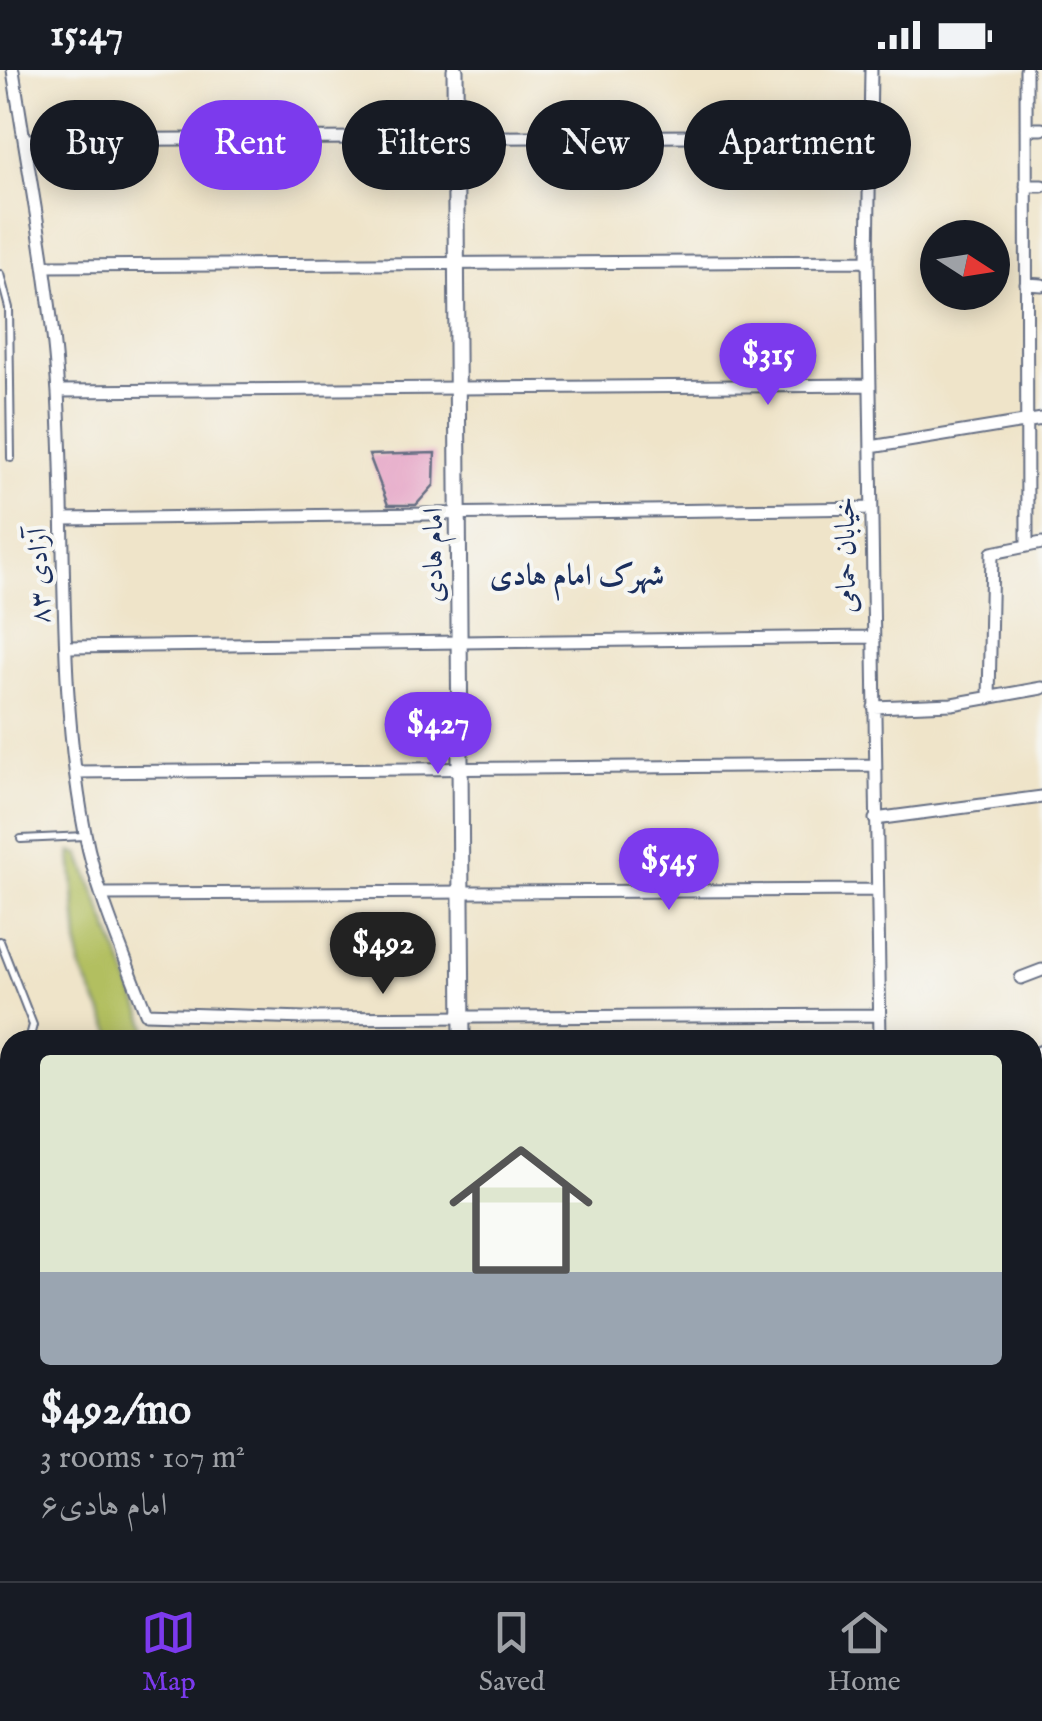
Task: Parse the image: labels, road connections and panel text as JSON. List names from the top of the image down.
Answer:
{
  "streets": {
    "main road": ["امام هادی"],
    "street": ["خیابان حمامی", "آزادی ۸۳"]
  },
  "crossings": [
    ["امام هادی", "آزادی ۸۳"]
  ],
  "districts": ["شهرک امام هادی"],
  "north": "right",
  "page": {
    "status": "15:47",
    "chip": [
      "Buy",
      "Rent",
      "Filters",
      "New",
      "Apartment"
    ],
    "price": [
      "$315",
      "$427",
      "$545",
      "$492"
    ],
    "list": [
      {
        "name": "$492/mo",
        "note": "3 rooms · 107 m² · امام هادی۶"
      }
    ],
    "tabs": ["Map", "Saved", "Home"]
  }
}
